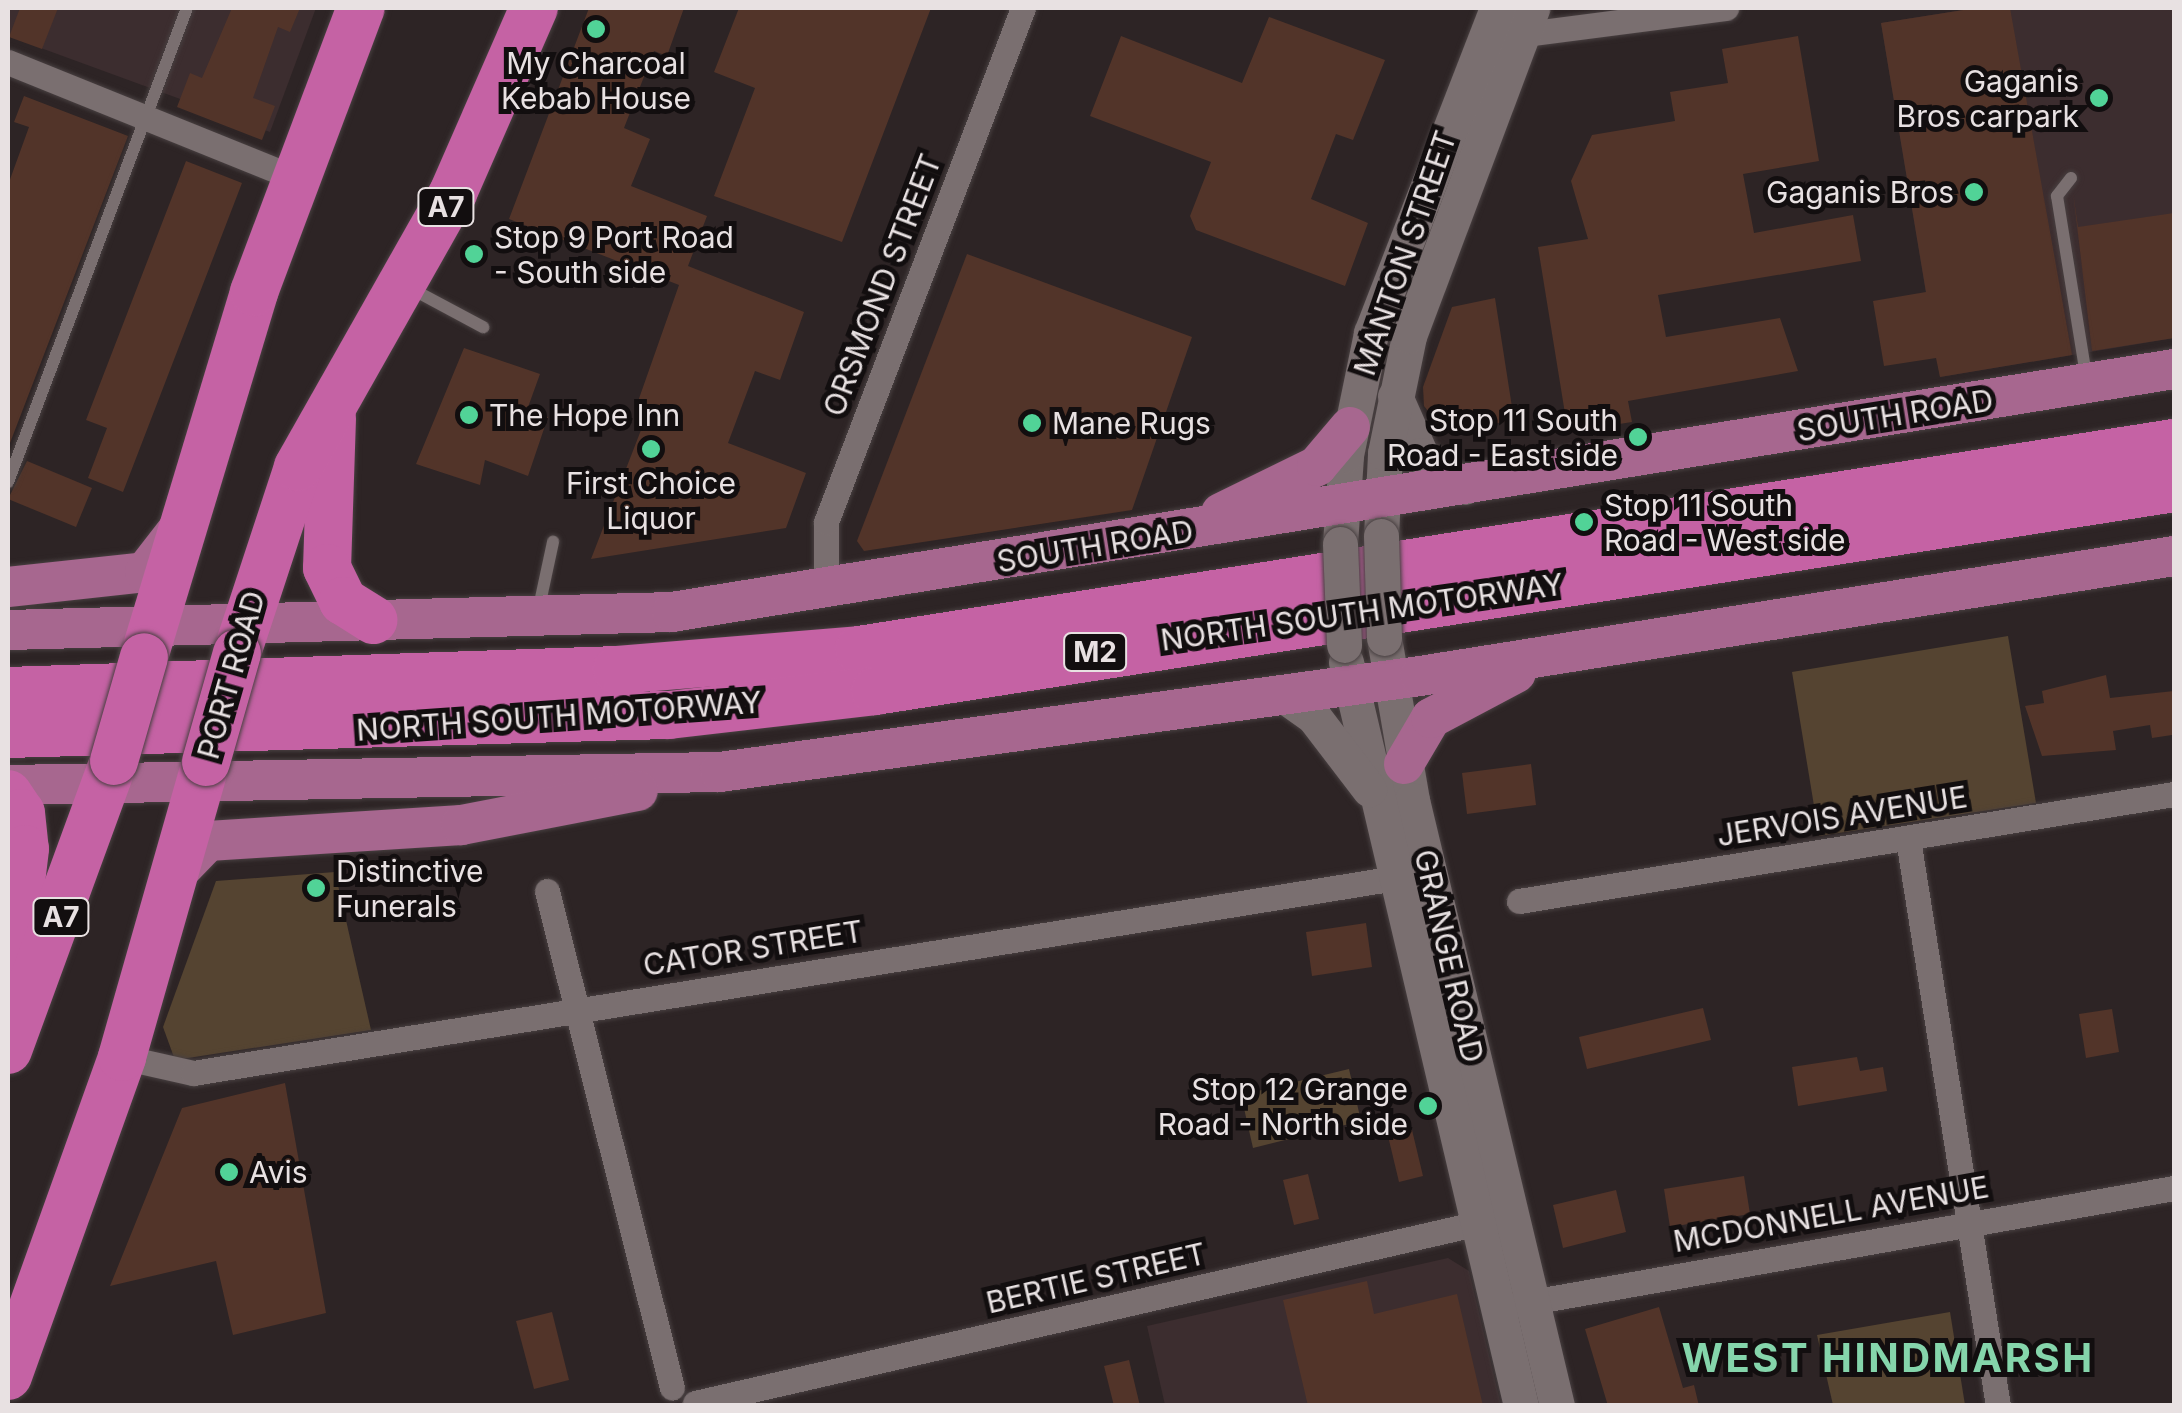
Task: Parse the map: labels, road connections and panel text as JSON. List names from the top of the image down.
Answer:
{
  "streets": {
    "highway": [
      "A7",
      "NORTH SOUTH MOTORWAY",
      "M2",
      "PORT ROAD"
    ],
    "main road": ["MANTON STREET", "SOUTH ROAD", "GRANGE ROAD"],
    "street": [
      "ORSMOND STREET",
      "JERVOIS AVENUE",
      "CATOR STREET",
      "MCDONNELL AVENUE",
      "BERTIE STREET"
    ]
  },
  "crossings": [
    ["A7", "SOUTH ROAD"],
    ["MANTON STREET", "SOUTH ROAD"],
    ["MANTON STREET", "GRANGE ROAD"],
    ["ORSMOND STREET", "SOUTH ROAD"],
    ["SOUTH ROAD", "PORT ROAD"],
    ["SOUTH ROAD", "GRANGE ROAD"],
    ["PORT ROAD", "CATOR STREET"],
    ["CATOR STREET", "GRANGE ROAD"],
    ["GRANGE ROAD", "MCDONNELL AVENUE"],
    ["GRANGE ROAD", "BERTIE STREET"]
  ],
  "districts": ["WEST HINDMARSH"],
  "places": [
    "My Charcoal Kebab House",
    "Gaganis Bros carpark",
    "Gaganis Bros",
    "Stop 9 Port Road - South side",
    "The Hope Inn",
    "Mane Rugs",
    "Stop 11 South Road - East side",
    "First Choice Liquor",
    "Stop 11 South Road - West side",
    "Distinctive Funerals",
    "Stop 12 Grange Road - North side",
    "Avis"
  ]
}
